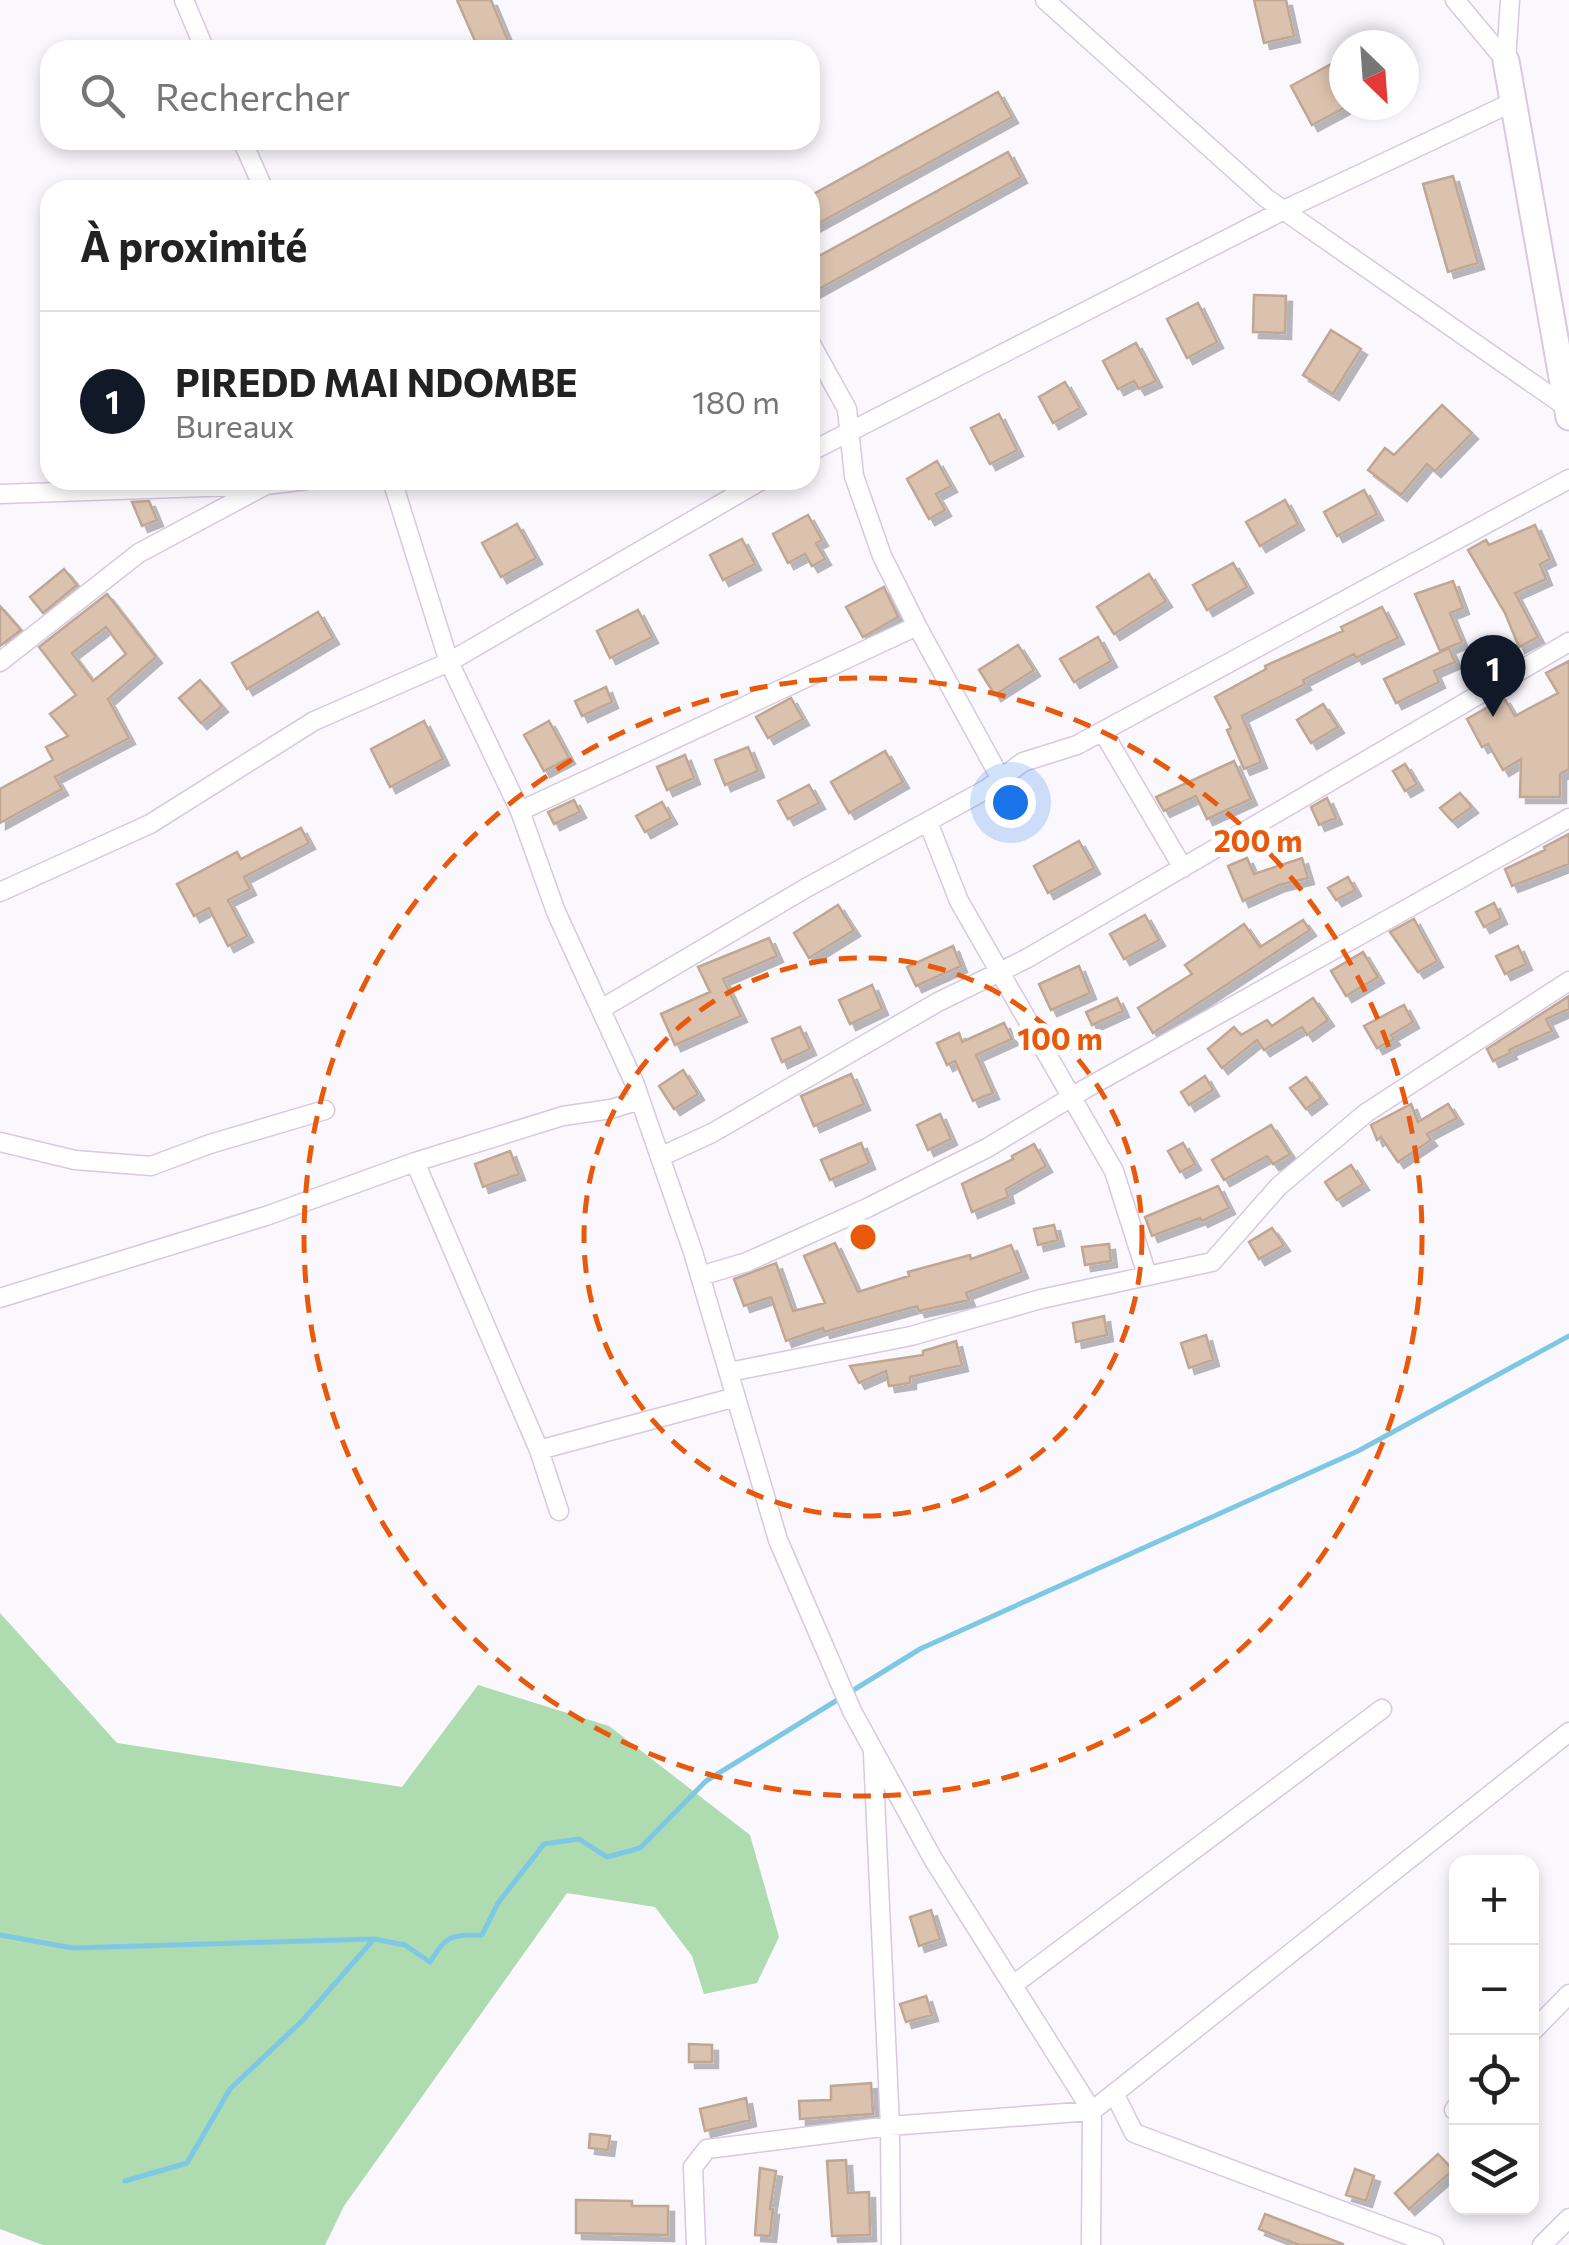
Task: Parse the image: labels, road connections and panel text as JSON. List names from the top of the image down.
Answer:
{
  "north": "bottom right",
  "page": {
    "search": "Rechercher",
    "heading": "À proximité",
    "list": [
      {
        "mark": "1",
        "name": "PIREDD MAI NDOMBE",
        "note": "Bureaux",
        "value": "180 m"
      }
    ],
    "pins": "1",
    "map_buttons": ["+", "−"]
  },
  "rings": ["200 m", "100 m"]
}
